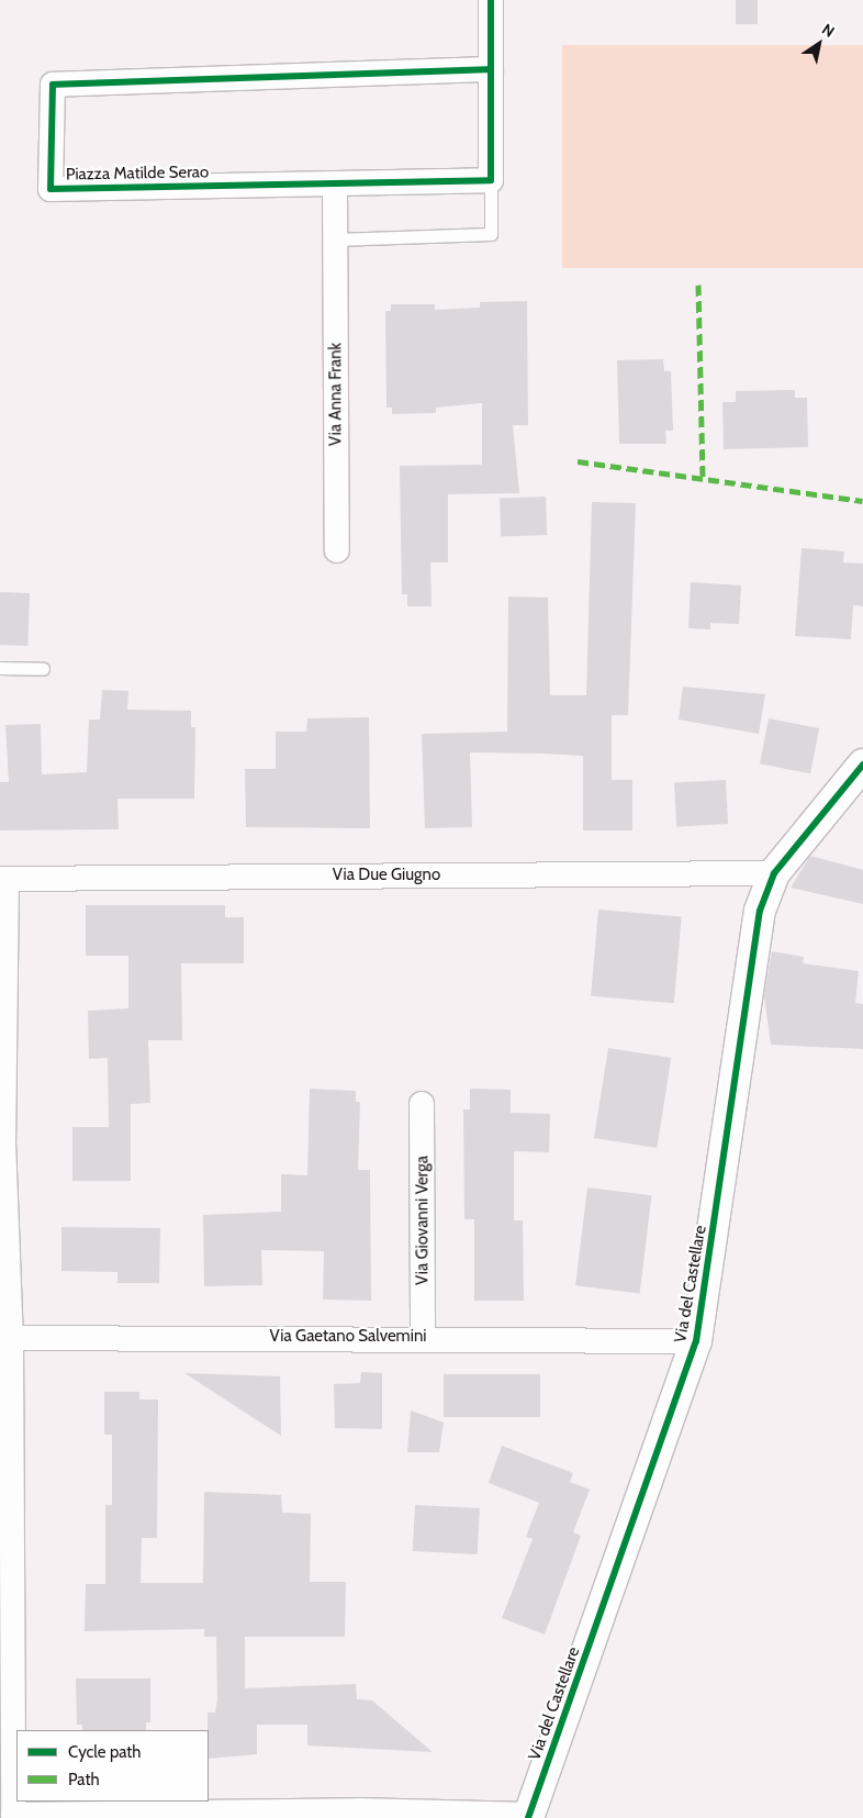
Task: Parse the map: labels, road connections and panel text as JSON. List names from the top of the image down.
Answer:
{
  "streets": {
    "street": [
      "Piazza Matilde Serao",
      "Via Anna Frank",
      "Via Due Giugno",
      "Via Giovanni Verga",
      "Via del Castellare",
      "Via Gaetano Salvemini"
    ]
  },
  "crossings": [
    ["Via Due Giugno", "Via del Castellare"],
    ["Via Giovanni Verga", "Via Gaetano Salvemini"],
    ["Via del Castellare", "Via Gaetano Salvemini"]
  ],
  "legend": ["Cycle path", "Path"],
  "north": "top right"
}
